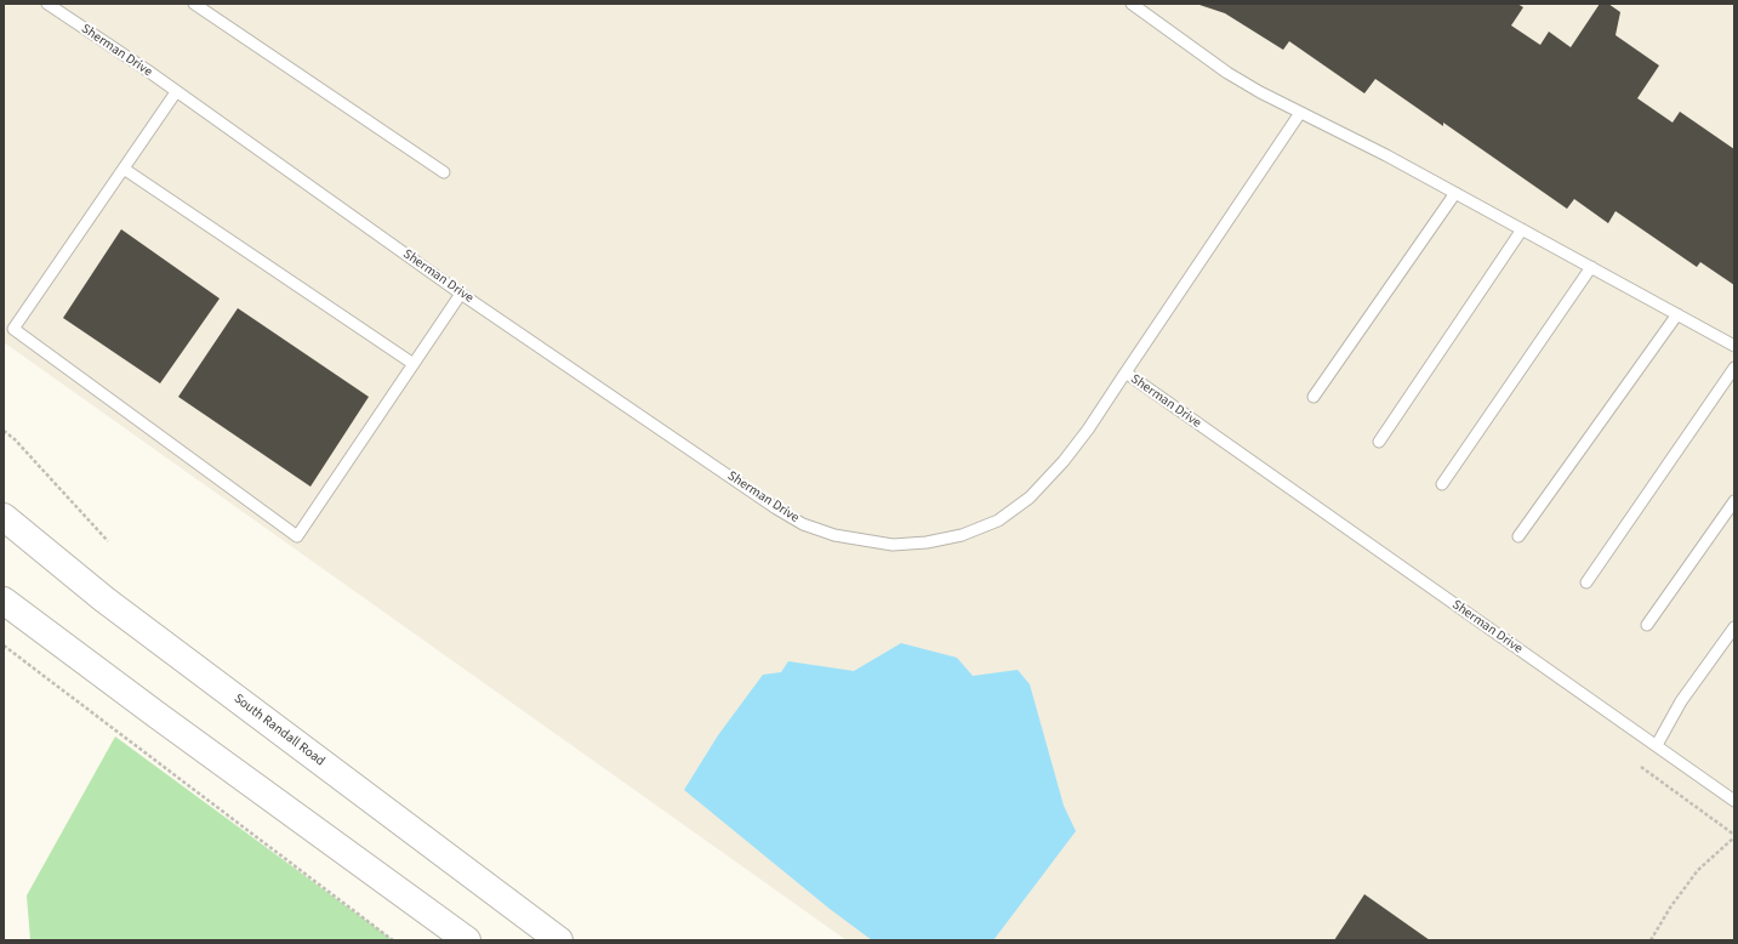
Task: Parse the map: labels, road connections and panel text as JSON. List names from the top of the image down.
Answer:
{
  "streets": {
    "main road": ["South Randall Road"],
    "lane": ["Sherman Drive"]
  }
}
